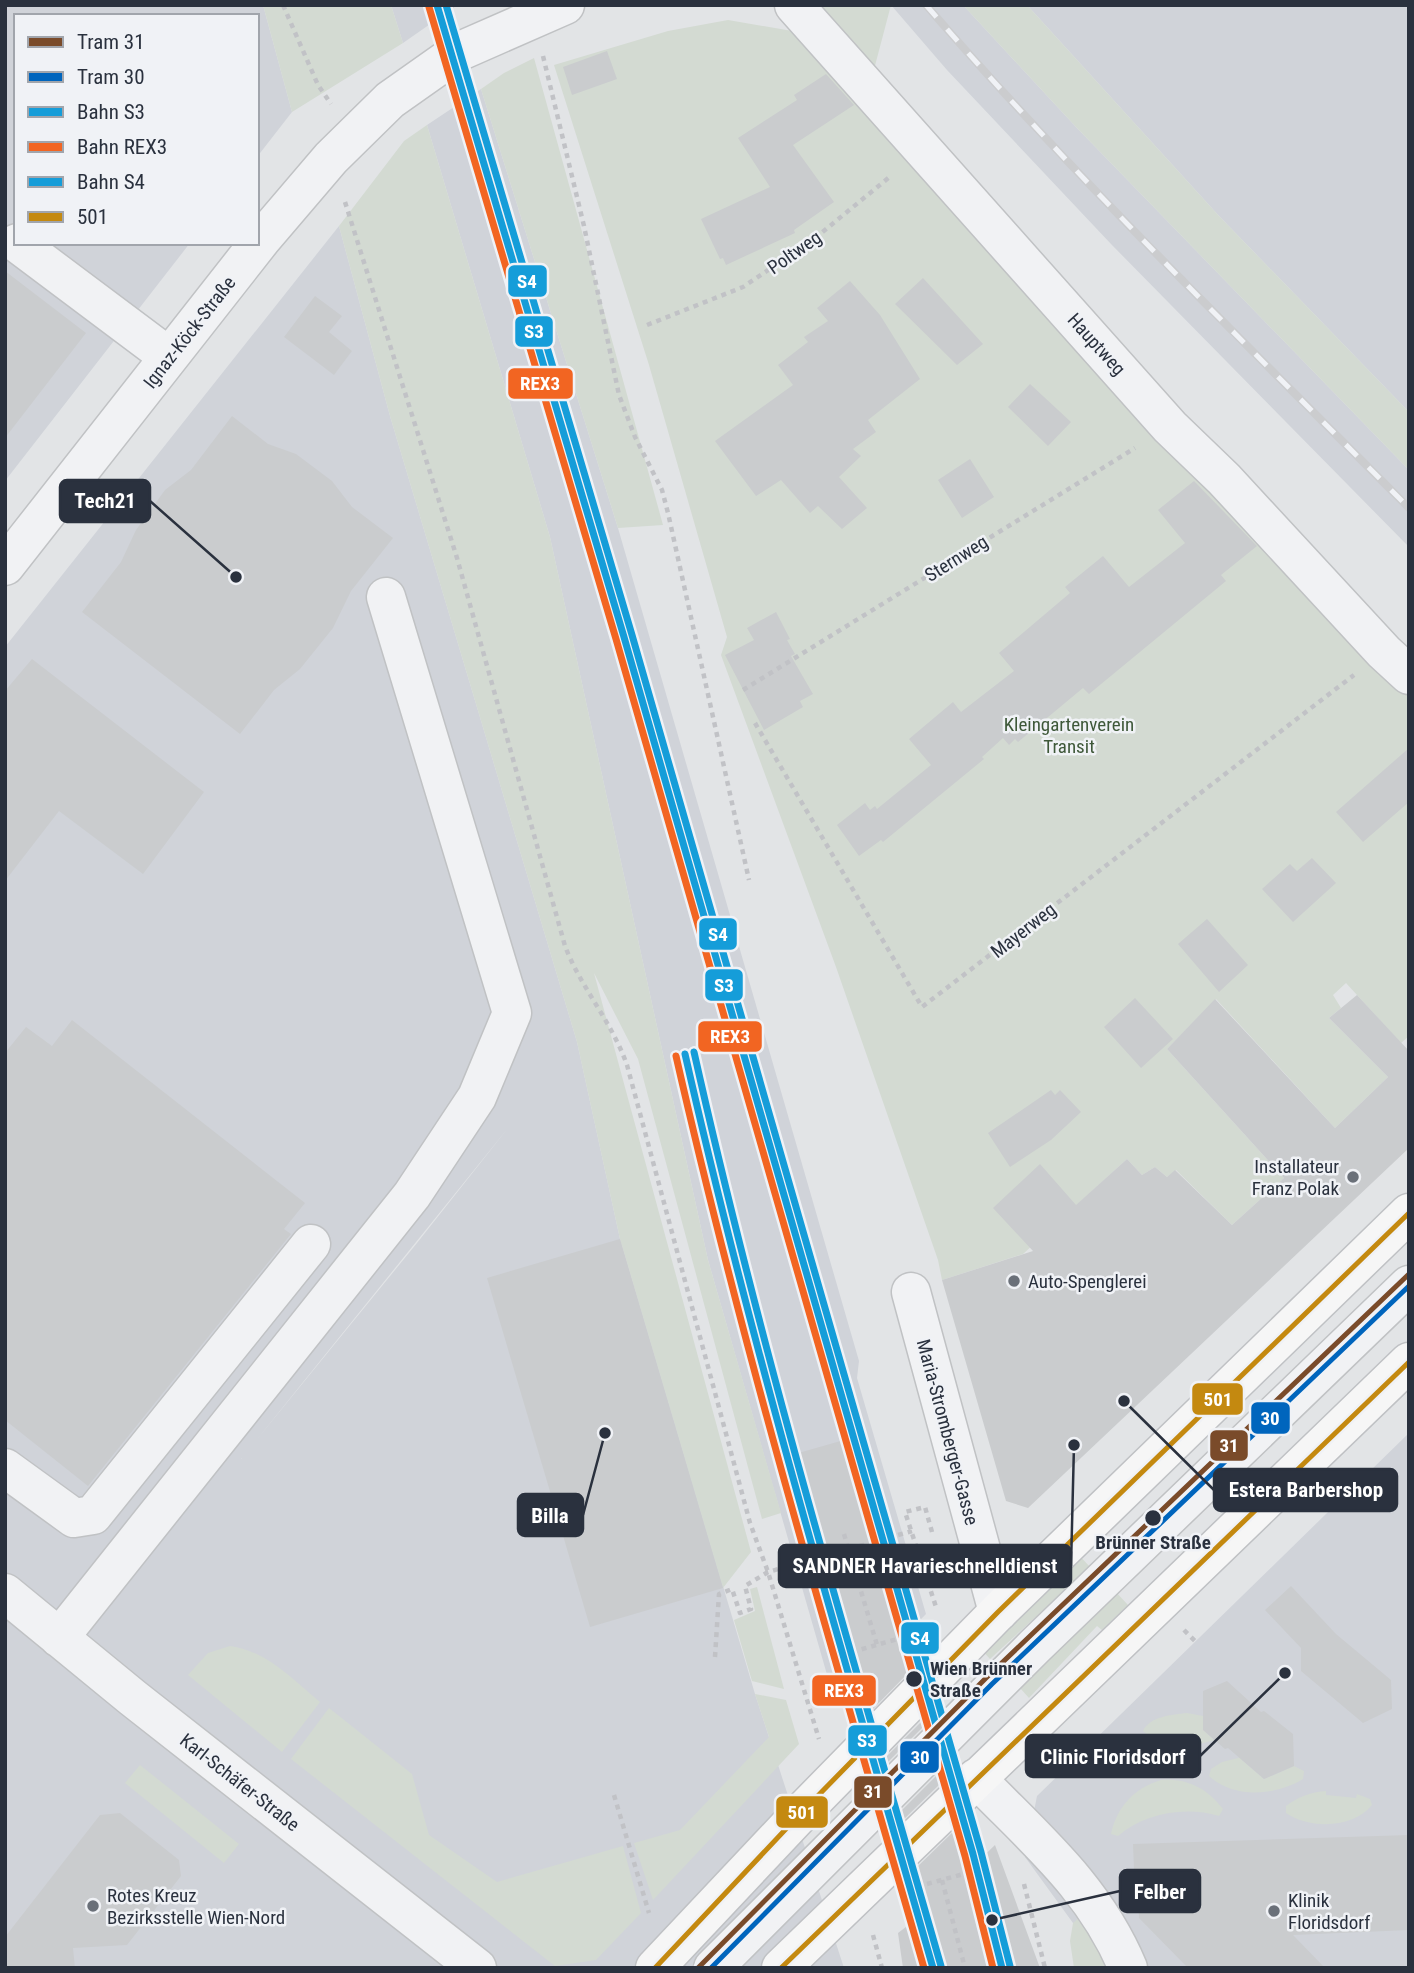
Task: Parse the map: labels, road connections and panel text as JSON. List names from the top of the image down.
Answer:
{
  "streets": {
    "street": [
      "Ignaz-Köck-Straße",
      "Hauptweg",
      "Maria-Stromberger-Gasse",
      "Karl-Schäfer-Straße"
    ],
    "path": ["Poltweg", "Sternweg", "Mayerweg"]
  },
  "crossings": [
    ["Poltweg", "Hauptweg"],
    ["Hauptweg", "Sternweg"],
    ["Hauptweg", "Mayerweg"]
  ],
  "parks": ["Kleingartenverein Transit"],
  "places": [
    "Tech21",
    "Installateur Franz Polak",
    "Auto-Spenglerei",
    "Estera Barbershop",
    "Billa",
    "SANDNER Havarieschnelldienst",
    "Brünner Straße",
    "Clinic Floridsdorf",
    "Wien Brünner Straße",
    "Rotes Kreuz Bezirksstelle Wien-Nord",
    "Klinik Floridsdorf",
    "Felber"
  ],
  "lines": [
    "rail line S3",
    "rail line S4",
    "rail line REX3",
    "transit line 501",
    "tram line 31",
    "tram line 30"
  ],
  "legend": [
    "Tram 31",
    "Tram 30",
    "Bahn S3",
    "Bahn REX3",
    "Bahn S4",
    "501"
  ]
}
